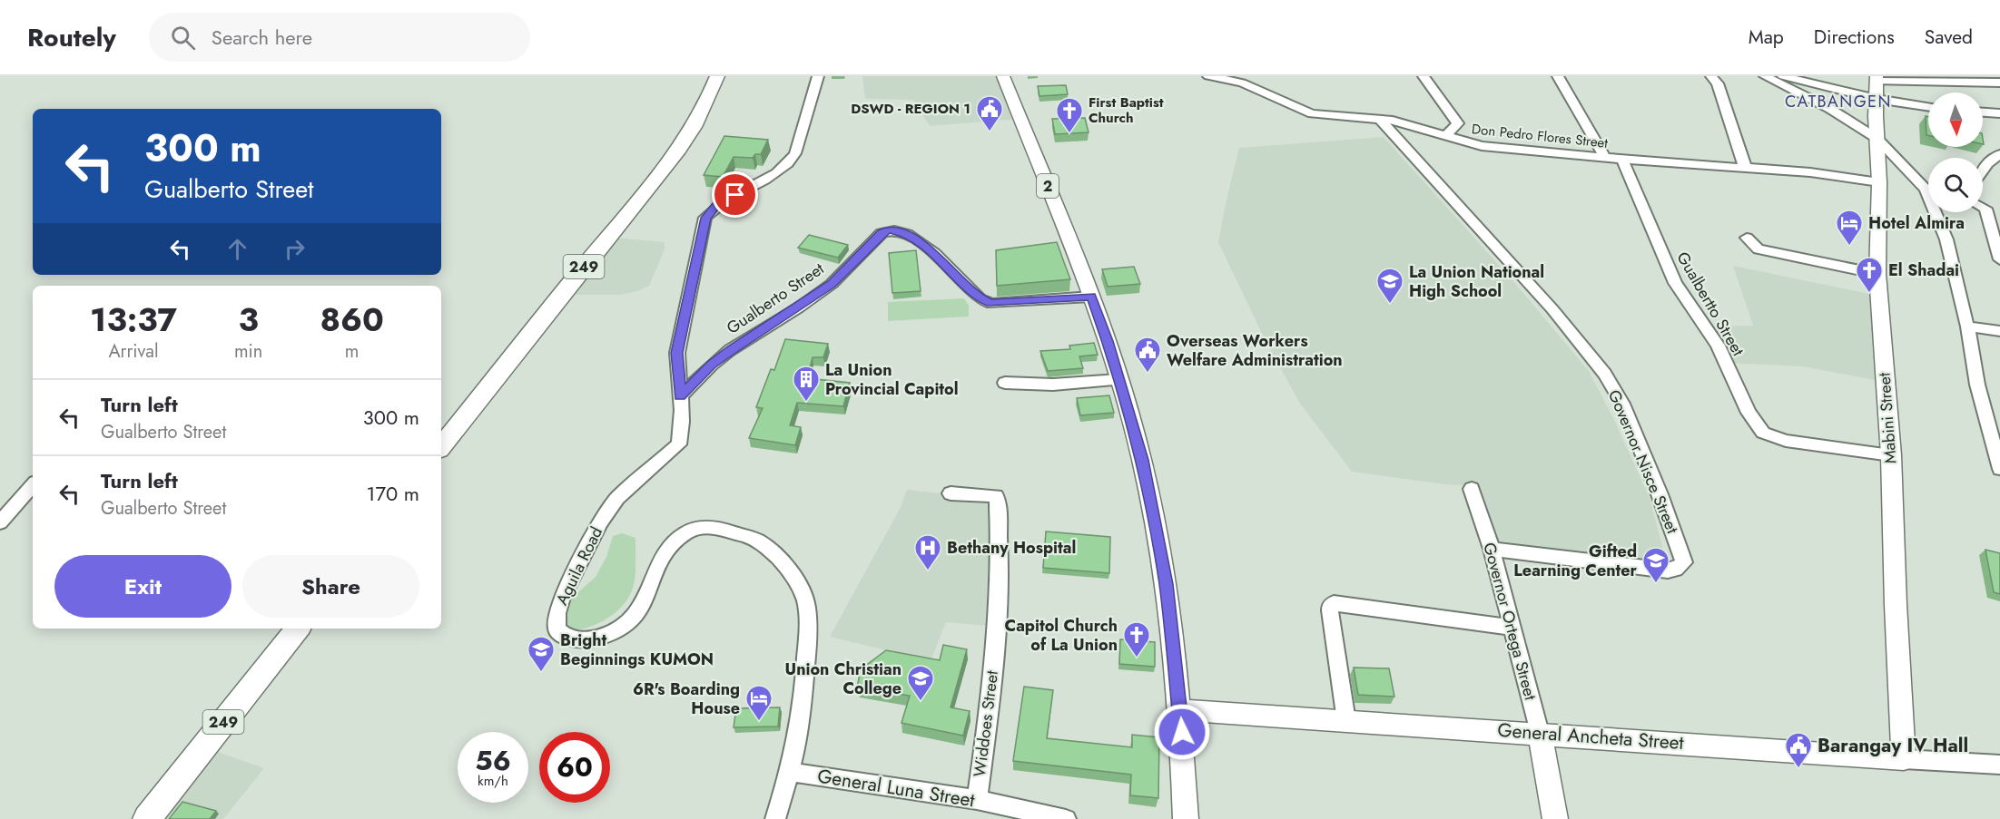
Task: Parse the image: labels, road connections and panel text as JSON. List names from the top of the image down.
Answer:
{
  "streets": {
    "highway": ["249"],
    "main road": [
      "2",
      "Mabini Street",
      "Governor Ortega Street",
      "General Ancheta Street"
    ],
    "street": [
      "Don Pedro Flores Street",
      "Gualberto Street",
      "Gualbertto Street",
      "Governor Nisce Street",
      "Aguila Road",
      "Widdoes Street",
      "General Luna Street"
    ]
  },
  "crossings": [
    ["Don Pedro Flores Street", "Gualbertto Street"],
    ["Don Pedro Flores Street", "Mabini Street"],
    ["Don Pedro Flores Street", "Governor Nisce Street"],
    ["2", "Gualberto Street"],
    ["2", "General Ancheta Street"],
    ["Gualberto Street", "Aguila Road"],
    ["Gualbertto Street", "Mabini Street"],
    ["Mabini Street", "General Ancheta Street"],
    ["Governor Nisce Street", "Governor Ortega Street"],
    ["Aguila Road", "General Luna Street"],
    ["Governor Ortega Street", "General Ancheta Street"],
    ["Widdoes Street", "General Luna Street"]
  ],
  "districts": ["CATBANGEN"],
  "places": {
    "public building": ["DSWD - REGION 1", "Overseas Workers Welfare Administration", "Barangay IV Hall"],
    "church": ["First Baptist Church", "El Shadai", "Capitol Church of La Union"],
    "hotel": ["Hotel Almira", "6R's Boarding House"],
    "school or university": [
      "La Union National High School",
      "Gifted Learning Center",
      "Bright Beginnings KUMON",
      "Union Christian College"
    ],
    "building": ["La Union Provincial Capitol"],
    "hospital": ["Bethany Hospital"]
  },
  "north": "bottom",
  "page": {
    "header": "Routely",
    "search": "Search here",
    "nav": ["Map", "Directions", "Saved"],
    "turn": ["300 m", "Gualberto Street"],
    "eta": [
      "13:37",
      "Arrival",
      "3",
      "min",
      "860",
      "m"
    ],
    "list": [
      {
        "name": "Turn left",
        "note": "Gualberto Street",
        "value": "300 m"
      },
      {
        "name": "Turn left",
        "note": "Gualberto Street",
        "value": "170 m"
      }
    ],
    "buttons": ["Exit", "Share"],
    "speed": "56 km/h",
    "limit": "60"
  }
}
